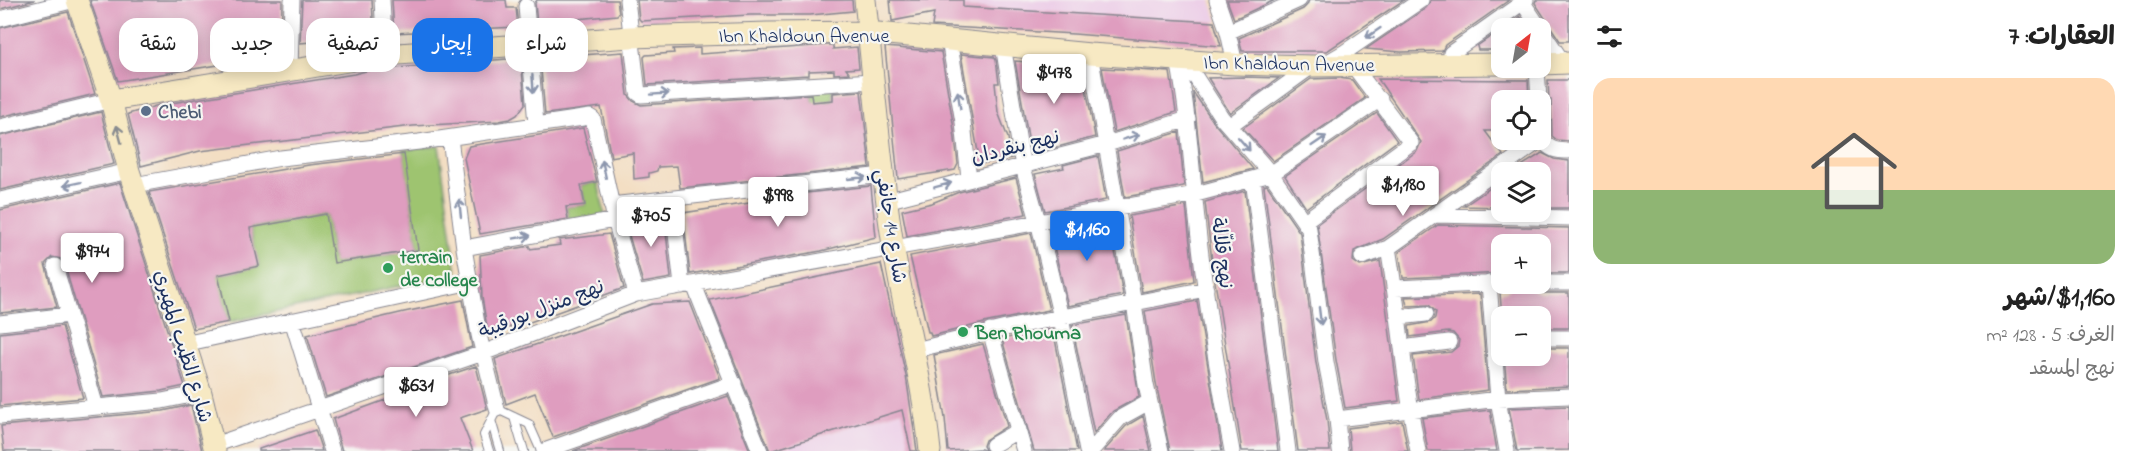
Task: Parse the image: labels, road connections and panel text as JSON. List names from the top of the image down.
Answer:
{
  "streets": {
    "street": [
      "Ibn Khaldoun Avenue",
      "نهج بنقردان",
      "شارع 14 جانفي",
      "نهج قلاّلة",
      "نهج منزل بورقيبة",
      "شارع الطّيب المهيري"
    ]
  },
  "crossings": [
    ["Ibn Khaldoun Avenue", "شارع 14 جانفي"],
    ["Ibn Khaldoun Avenue", "نهج قلاّلة"],
    ["Ibn Khaldoun Avenue", "شارع الطّيب المهيري"],
    ["نهج بنقردان", "شارع 14 جانفي"],
    ["نهج بنقردان", "نهج قلاّلة"],
    ["شارع 14 جانفي", "نهج منزل بورقيبة"],
    ["نهج قلاّلة", "نهج منزل بورقيبة"],
    ["نهج منزل بورقيبة", "شارع الطّيب المهيري"]
  ],
  "one_way": ["نهج بنقردان"],
  "places": ["Chebi", "terrain de college", "Ben Rhouma"],
  "north": "top right",
  "page": {
    "heading": "العقارات: 7",
    "map_buttons": ["+", "−"],
    "chip": [
      "شراء",
      "إيجار",
      "تصفية",
      "جديد",
      "شقة"
    ],
    "price": [
      "$478",
      "$1,180",
      "$998",
      "$705",
      "$1,160",
      "$974",
      "$631"
    ],
    "list": [
      {
        "name": "$1,160/شهر",
        "note": "الغرف: 5 · 128 m² · نهج المسقد"
      }
    ]
  }
}
